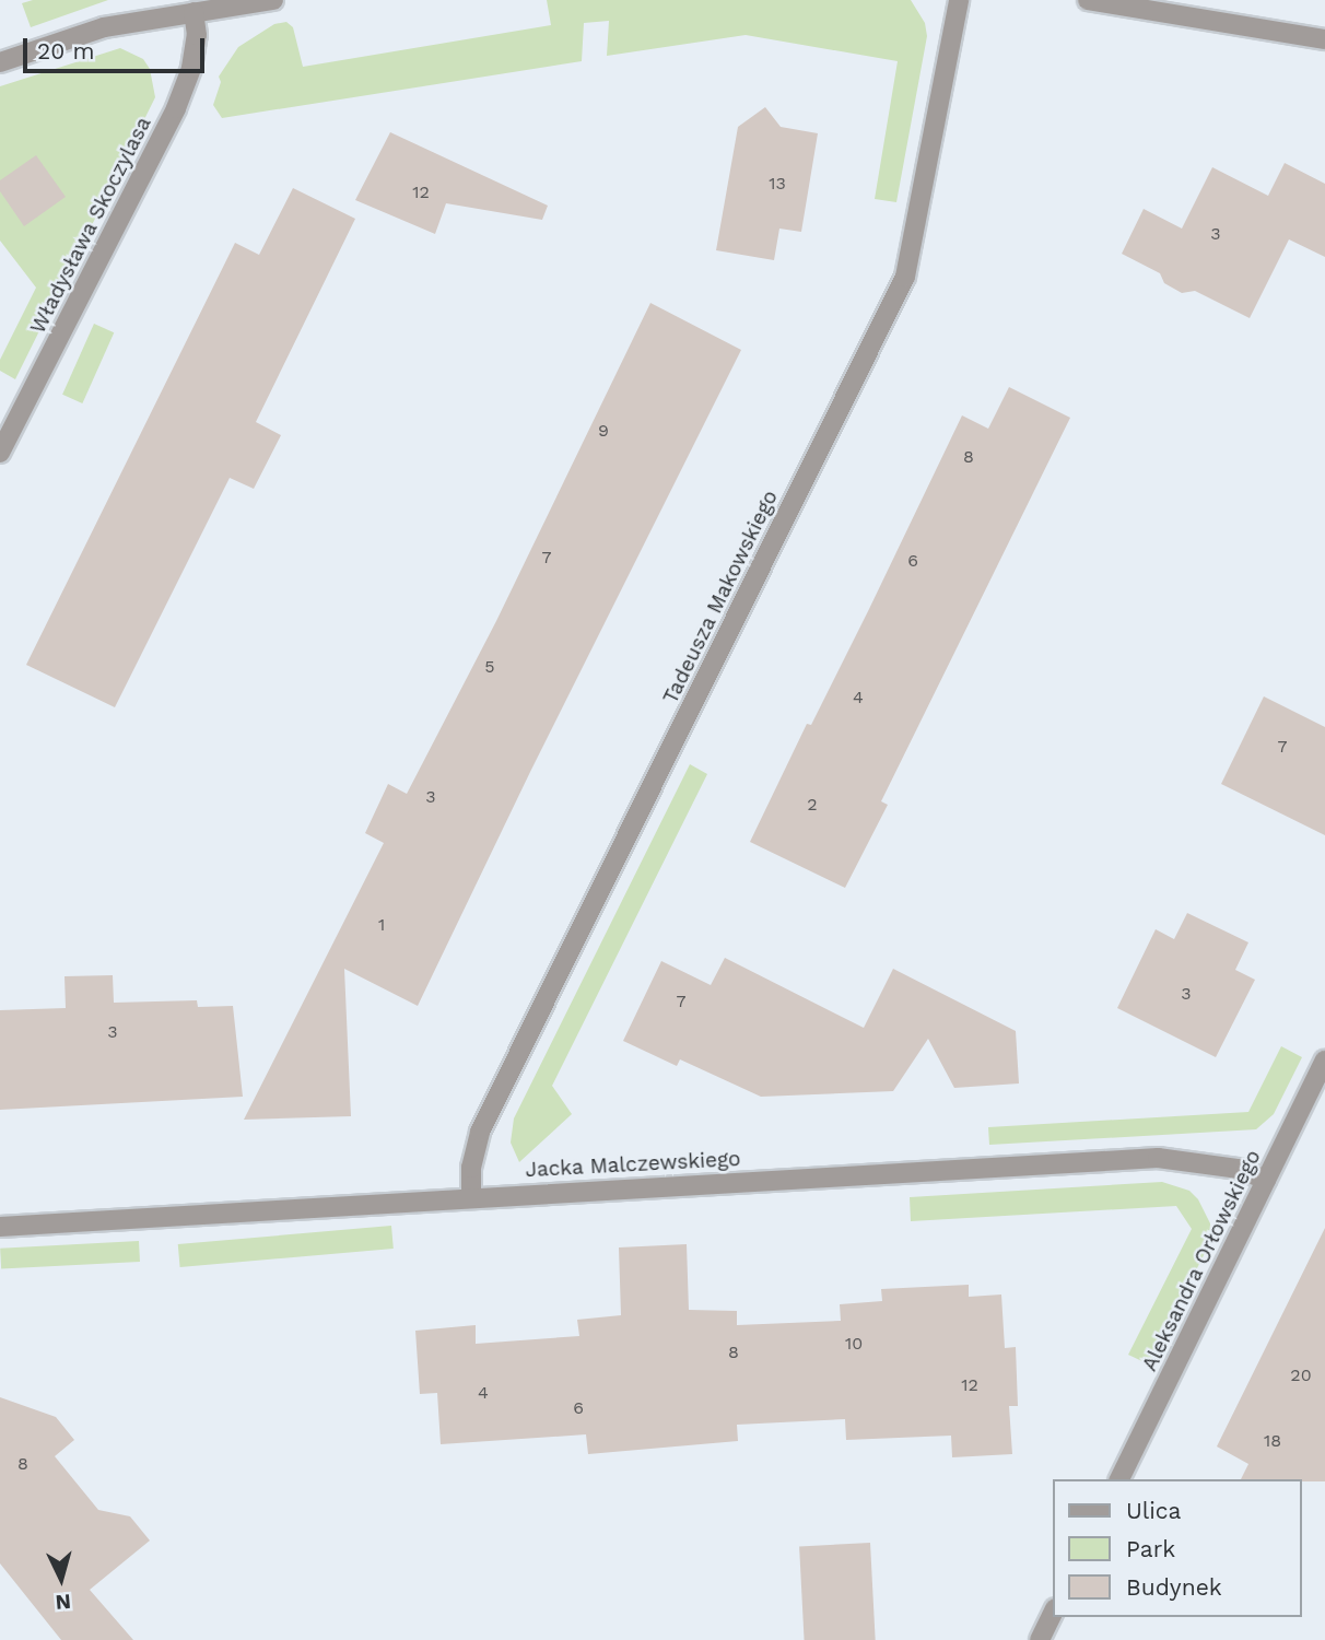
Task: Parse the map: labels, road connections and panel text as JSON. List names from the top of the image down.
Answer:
{
  "streets": {
    "street": [
      "Władysława Skoczylasa",
      "Tadeusza Makowskiego",
      "Jacka Malczewskiego",
      "Aleksandra Orłowskiego"
    ]
  },
  "crossings": [
    ["Tadeusza Makowskiego", "Jacka Malczewskiego"],
    ["Jacka Malczewskiego", "Aleksandra Orłowskiego"]
  ],
  "house_numbers": [
    "13",
    "12",
    "3",
    "9",
    "8",
    "7",
    "6",
    "5",
    "4",
    "7",
    "3",
    "2",
    "1",
    "3",
    "7",
    "3",
    "10",
    "8",
    "20",
    "12",
    "4",
    "6",
    "18",
    "8"
  ],
  "legend": ["Ulica", "Park", "Budynek"],
  "scale_bar": "20 m",
  "north": "bottom"
}
